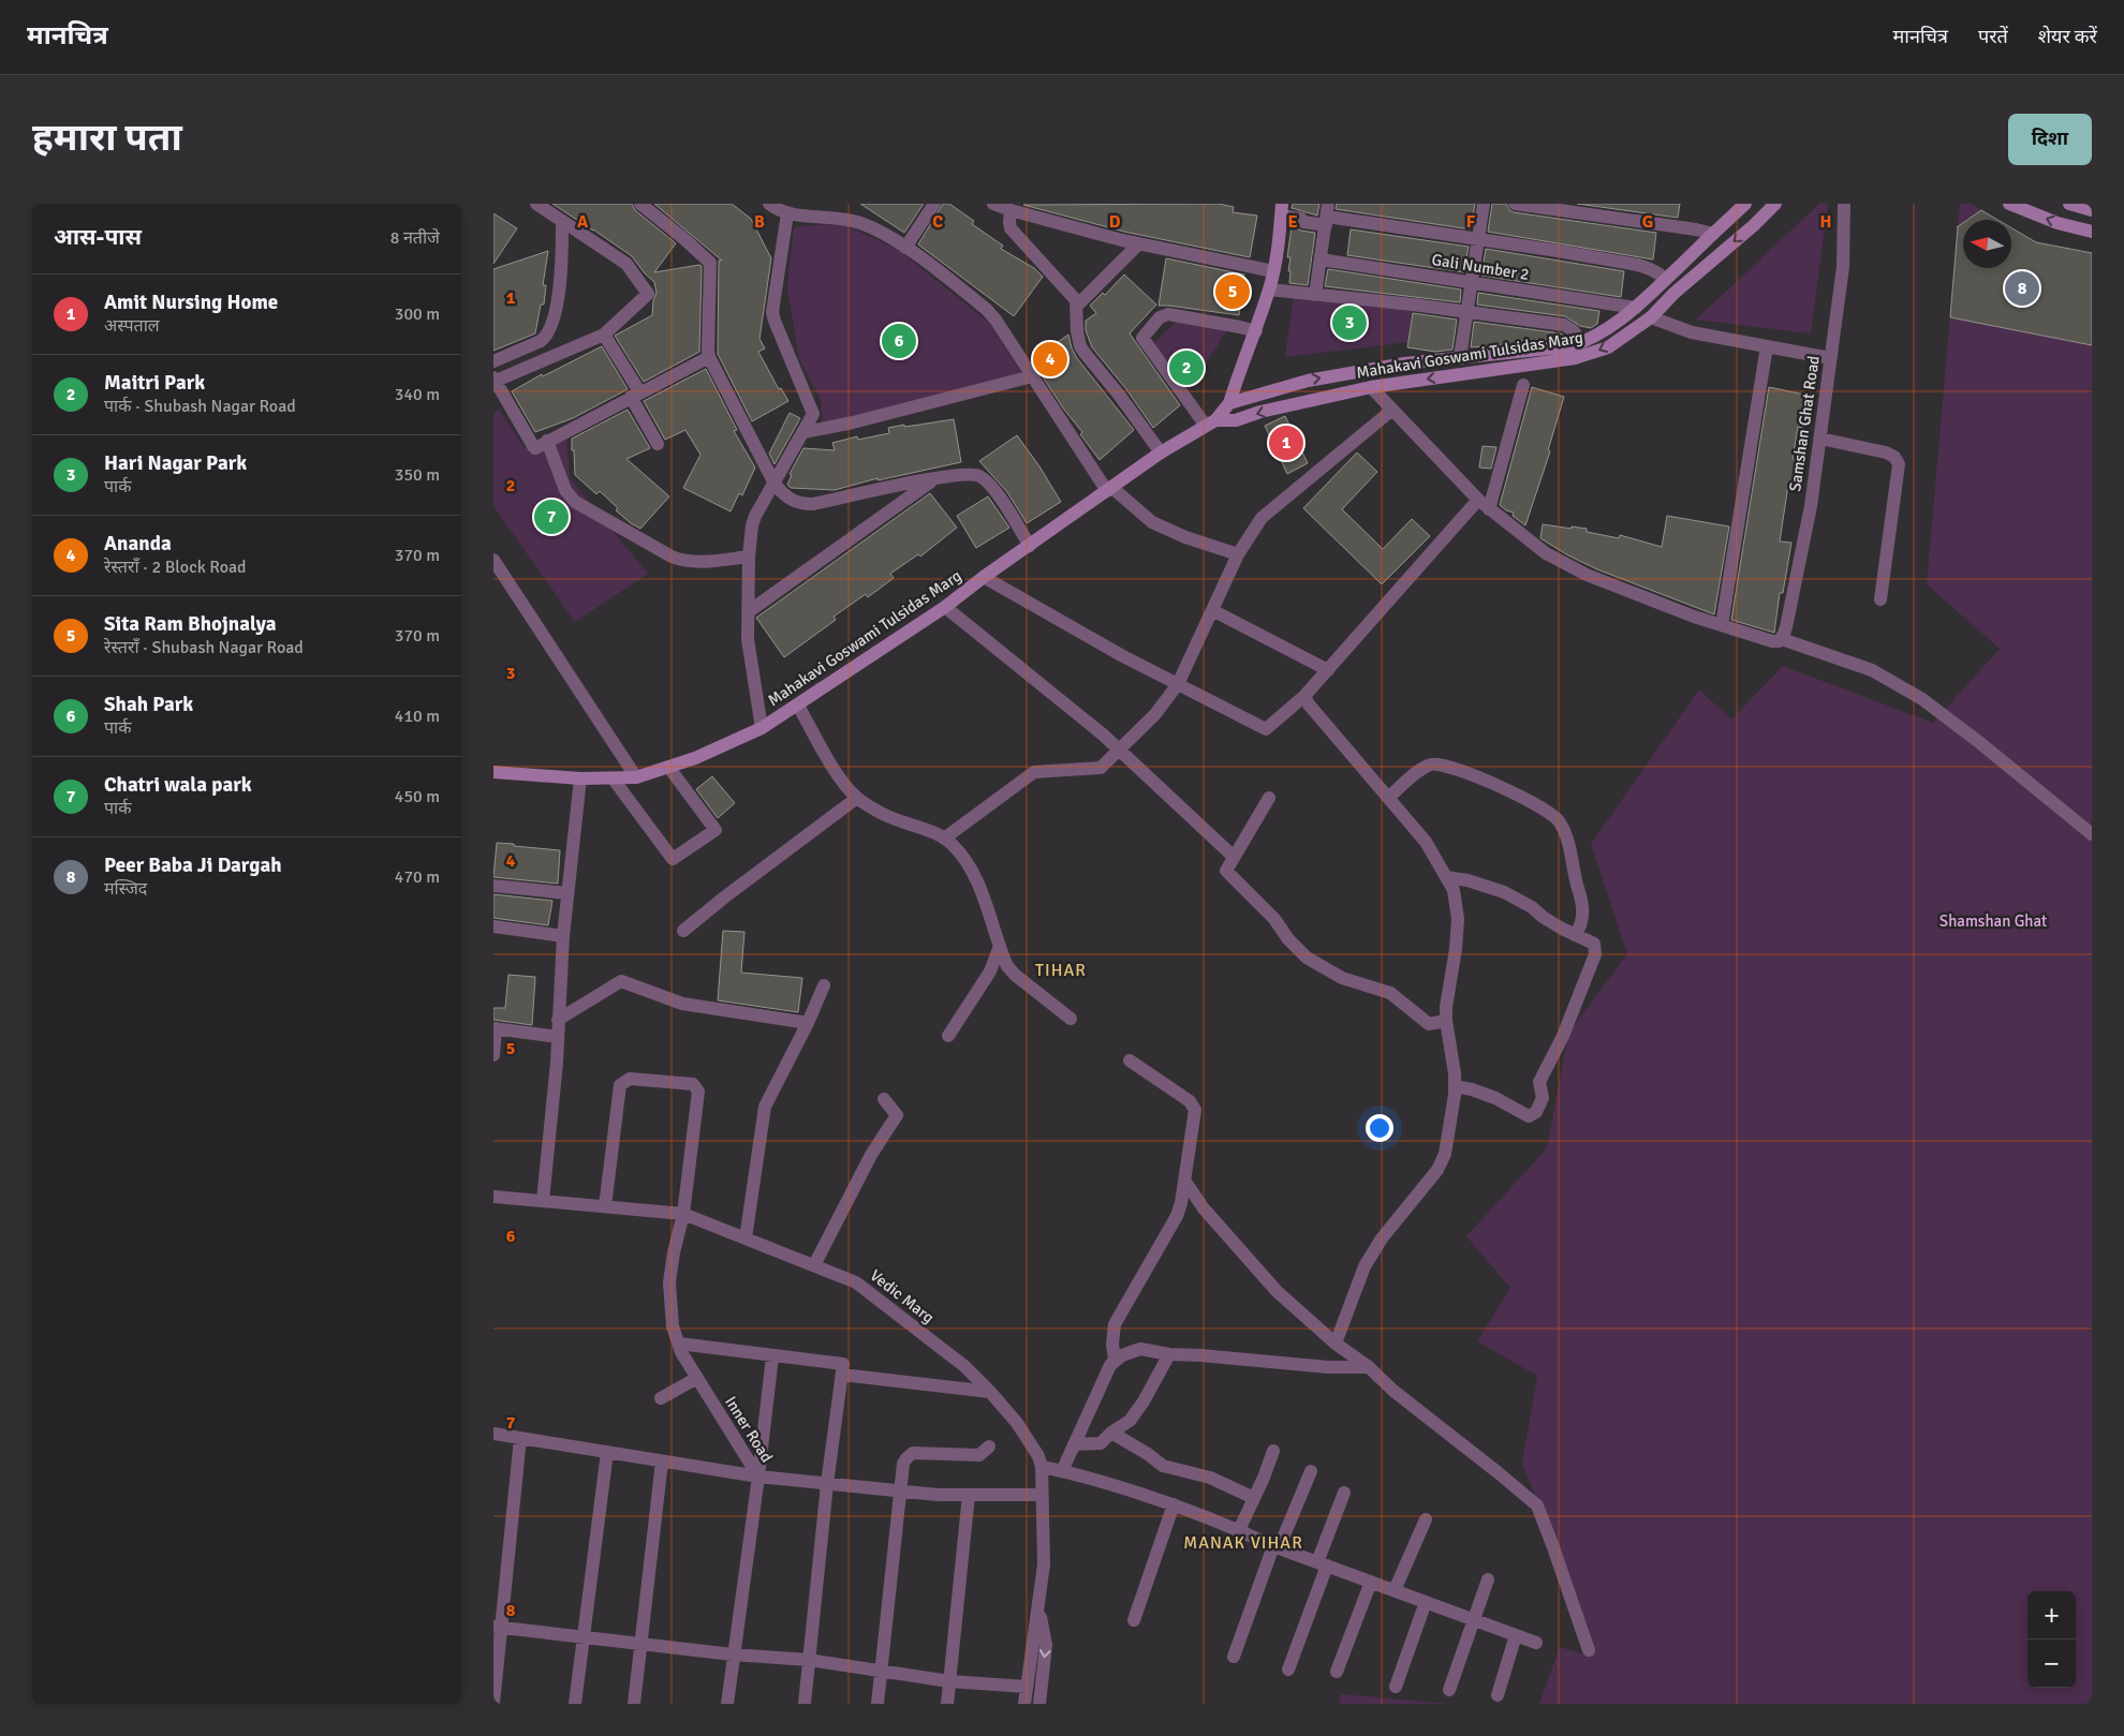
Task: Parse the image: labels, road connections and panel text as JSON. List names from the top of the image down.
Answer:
{
  "streets": {
    "street": [
      "Gali Number 2",
      "Mahakavi Goswami Tulsidas Marg",
      "Samshan Ghat Road",
      "Vedic Marg",
      "Inner Road"
    ]
  },
  "crossings": [
    ["Gali Number 2", "Mahakavi Goswami Tulsidas Marg"],
    ["Vedic Marg", "Inner Road"]
  ],
  "districts": ["TIHAR", "MANAK VIHAR"],
  "parks": ["Shamshan Ghat"],
  "north": "left",
  "page": {
    "header": "मानचित्र",
    "nav": ["मानचित्र", "परतें", "शेयर करें"],
    "buttons": "दिशा",
    "title": "हमारा पता",
    "heading": ["आस-पास", "8 नतीजे"],
    "pins": [
      "8",
      "5",
      "3",
      "6",
      "4",
      "2",
      "1",
      "7"
    ],
    "list": [
      {
        "mark": "1",
        "name": "Amit Nursing Home",
        "note": "अस्पताल",
        "value": "300 m"
      },
      {
        "mark": "2",
        "name": "Maitri Park",
        "note": "पार्क · Shubash Nagar Road",
        "value": "340 m"
      },
      {
        "mark": "3",
        "name": "Hari Nagar Park",
        "note": "पार्क",
        "value": "350 m"
      },
      {
        "mark": "4",
        "name": "Ananda",
        "note": "रेस्तराँ · 2 Block Road",
        "value": "370 m"
      },
      {
        "mark": "5",
        "name": "Sita Ram Bhojnalya",
        "note": "रेस्तराँ · Shubash Nagar Road",
        "value": "370 m"
      },
      {
        "mark": "6",
        "name": "Shah Park",
        "note": "पार्क",
        "value": "410 m"
      },
      {
        "mark": "7",
        "name": "Chatri wala park",
        "note": "पार्क",
        "value": "450 m"
      },
      {
        "mark": "8",
        "name": "Peer Baba Ji Dargah",
        "note": "मस्जिद",
        "value": "470 m"
      }
    ],
    "map_buttons": ["+", "−"]
  },
  "grid": {
    "columns": [
      "A",
      "B",
      "C",
      "D",
      "E",
      "F",
      "G",
      "H"
    ],
    "rows": [
      "1",
      "2",
      "3",
      "4",
      "5",
      "6",
      "7",
      "8"
    ]
  }
}
